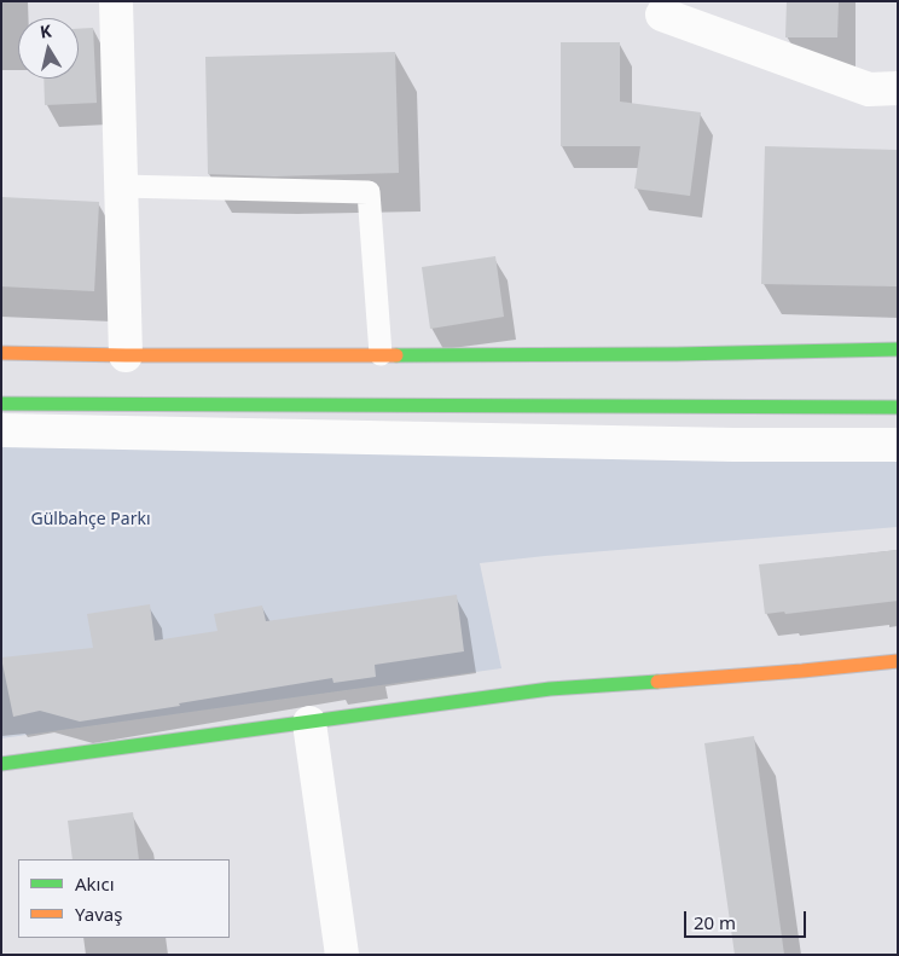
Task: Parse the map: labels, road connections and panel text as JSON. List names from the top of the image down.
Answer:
{
  "parks": ["Gülbahçe Parkı"],
  "legend": ["Akıcı", "Yavaş"],
  "scale_bar": "20 m",
  "north": "top"
}
